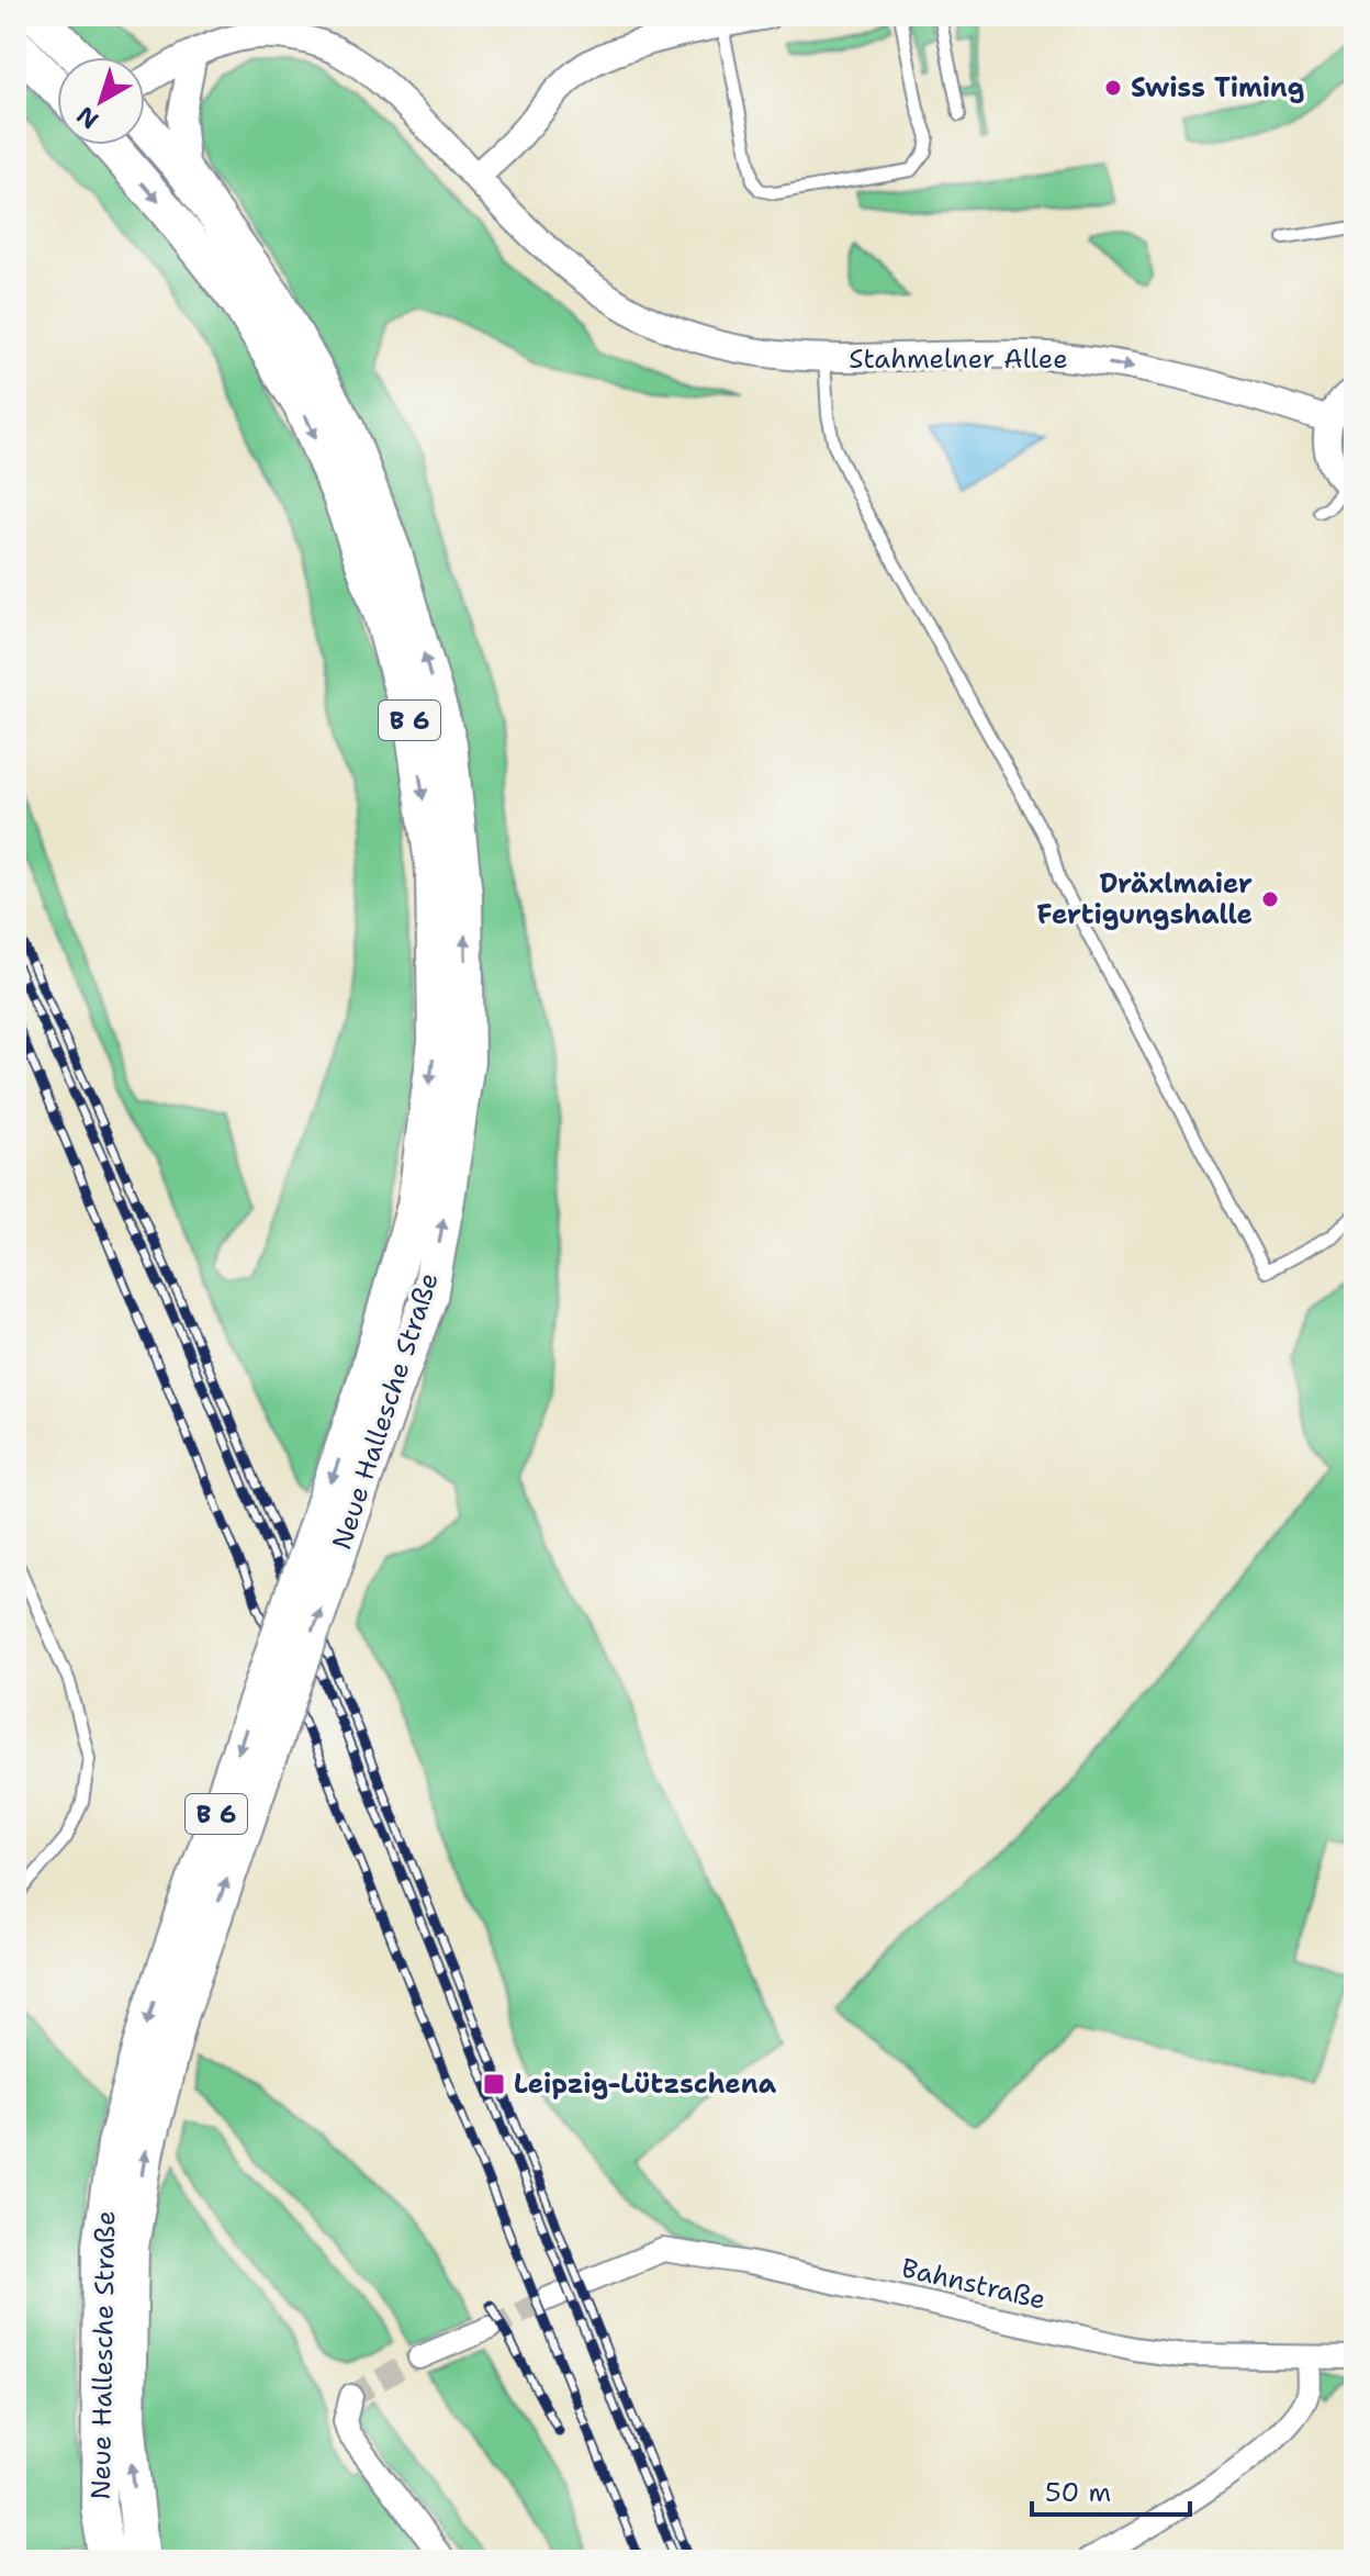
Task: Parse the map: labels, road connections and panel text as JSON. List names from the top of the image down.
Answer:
{
  "streets": {
    "main road": ["B 6", "Neue Hallesche Straße"],
    "street": ["Stahmelner Allee", "Bahnstraße"]
  },
  "one_way": ["Stahmelner Allee"],
  "places": {
    "other": ["Swiss Timing", "Dräxlmaier Fertigungshalle"],
    "transit": ["Leipzig-Lützschena"]
  },
  "scale_bar": "50 m",
  "north": "bottom left"
}
